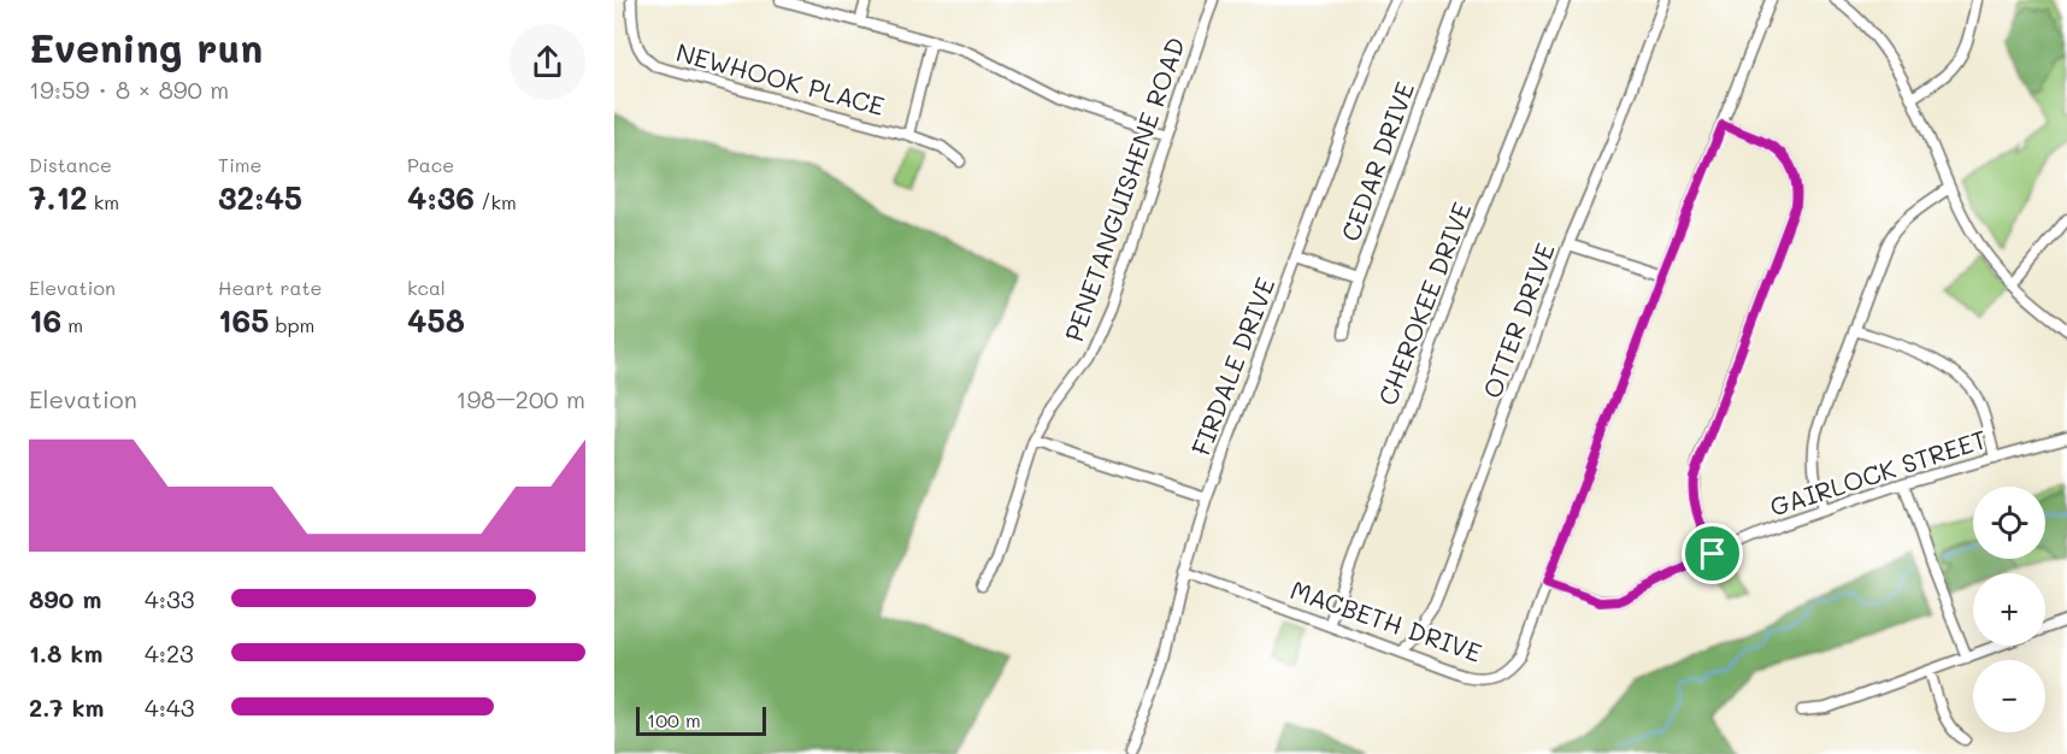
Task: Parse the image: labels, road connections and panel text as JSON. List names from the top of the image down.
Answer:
{
  "streets": {
    "street": [
      "NEWHOOK PLACE",
      "CEDAR DRIVE",
      "PENETANGUISHENE ROAD",
      "CHEROKEE DRIVE",
      "OTTER DRIVE",
      "FIRDALE DRIVE",
      "GAIRLOCK STREET",
      "MACBETH DRIVE"
    ]
  },
  "crossings": [
    ["CEDAR DRIVE", "FIRDALE DRIVE"],
    ["CHEROKEE DRIVE", "MACBETH DRIVE"],
    ["OTTER DRIVE", "MACBETH DRIVE"],
    ["FIRDALE DRIVE", "MACBETH DRIVE"],
    ["GAIRLOCK STREET", "MACBETH DRIVE"]
  ],
  "scale_bar": "100 m",
  "page": {
    "heading": ["Evening run", "19:59 · 8 × 890 m"],
    "stats": [
      ["Distance", "7.12 km"],
      ["Time", "32:45"],
      ["Pace", "4:36 /km"],
      ["Elevation", "16 m"],
      ["Heart rate", "165 bpm"],
      ["kcal", "458"]
    ],
    "chart": ["Elevation", "198–200 m"],
    "map_buttons": ["+", "−"],
    "list": [
      {
        "name": "890 m",
        "note": "4:33"
      },
      {
        "name": "1.8 km",
        "note": "4:23"
      },
      {
        "name": "2.7 km",
        "note": "4:43"
      }
    ],
    "scale": "100 m"
  }
}
